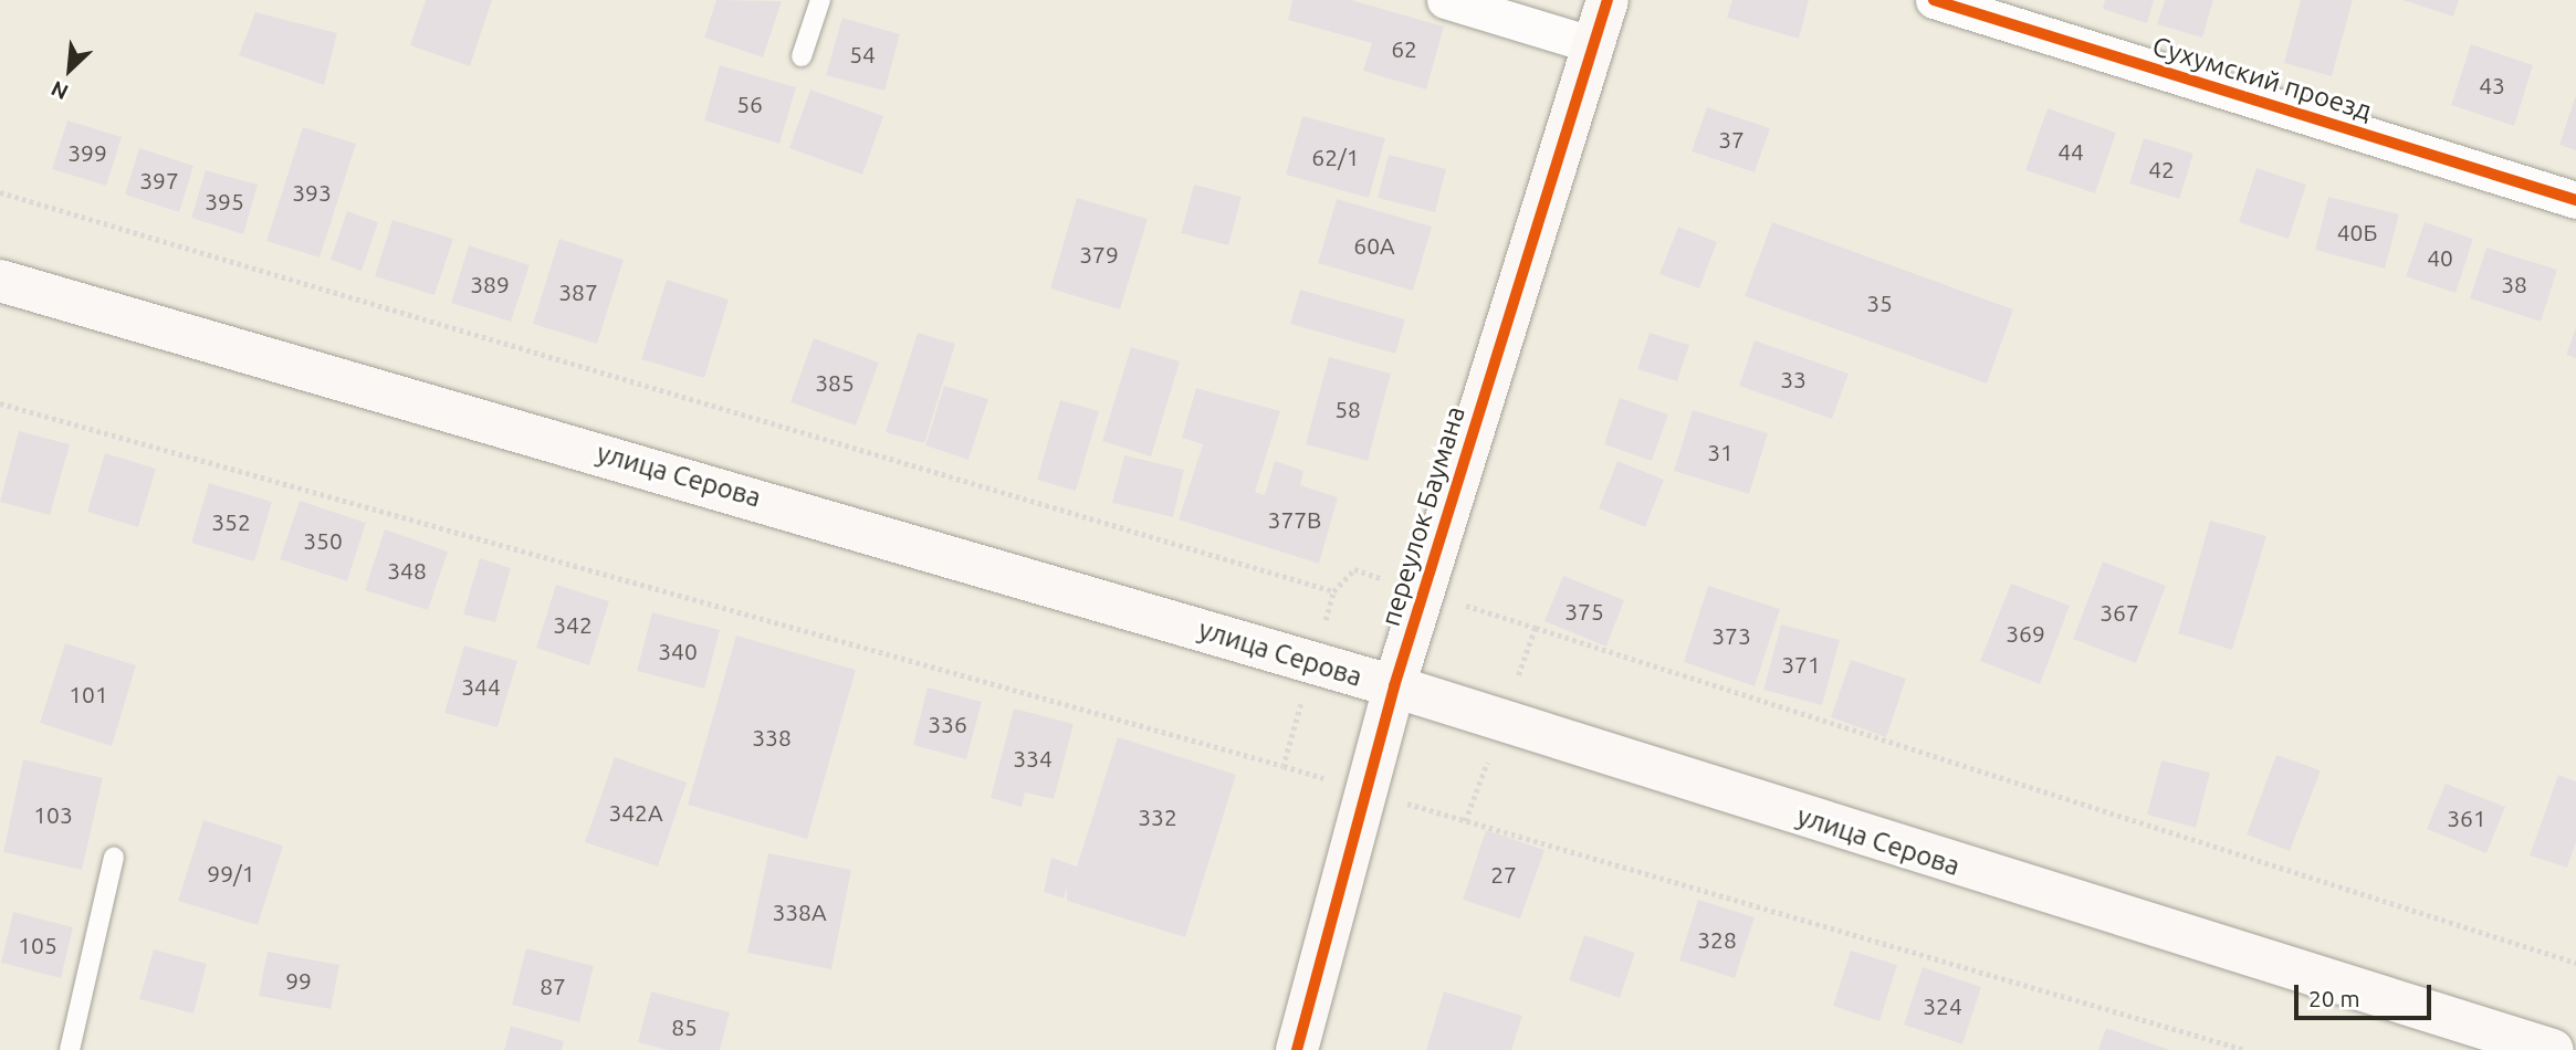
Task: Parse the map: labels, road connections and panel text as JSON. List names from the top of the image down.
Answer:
{
  "streets": {
    "main road": ["улица Серова", "переулок Баумана"],
    "street": ["Сухумский проезд"]
  },
  "crossings": [
    ["улица Серова", "переулок Баумана"]
  ],
  "house_numbers": [
    "62",
    "54",
    "43",
    "56",
    "37",
    "44",
    "399",
    "62/1",
    "42",
    "397",
    "393",
    "395",
    "40Б",
    "60А",
    "379",
    "40",
    "389",
    "38",
    "387",
    "35",
    "33",
    "385",
    "58",
    "31",
    "377В",
    "352",
    "350",
    "348",
    "375",
    "367",
    "342",
    "369",
    "373",
    "340",
    "371",
    "344",
    "101",
    "336",
    "338",
    "334",
    "342А",
    "103",
    "332",
    "361",
    "99/1",
    "27",
    "338А",
    "328",
    "105",
    "99",
    "87",
    "324",
    "85"
  ],
  "scale_bar": "20 m",
  "north": "bottom left"
}
